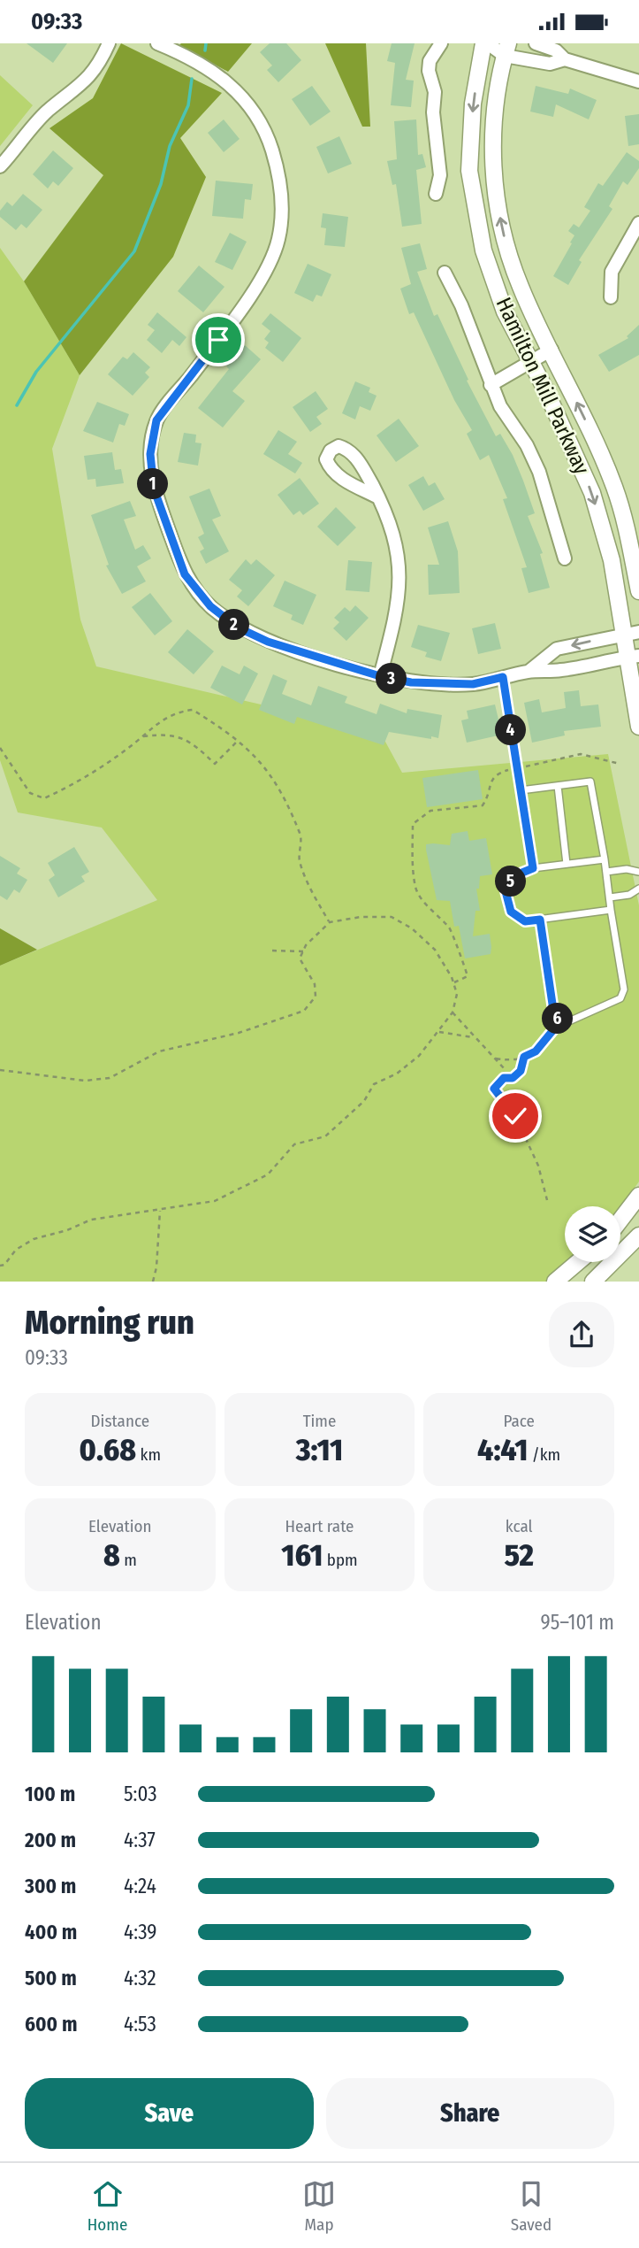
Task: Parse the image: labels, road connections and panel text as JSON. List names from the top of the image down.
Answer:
{
  "streets": {
    "street": ["Hamilton Mill Parkway"]
  },
  "page": {
    "status": "09:33",
    "pins": [
      "1",
      "2",
      "3",
      "4",
      "5",
      "6"
    ],
    "heading": ["Morning run", "09:33"],
    "stats": [
      ["Distance", "0.68 km"],
      ["Time", "3:11"],
      ["Pace", "4:41 /km"],
      ["Elevation", "8 m"],
      ["Heart rate", "161 bpm"],
      ["kcal", "52"]
    ],
    "chart": ["Elevation", "95–101 m"],
    "list": [
      {
        "name": "100 m",
        "note": "5:03"
      },
      {
        "name": "200 m",
        "note": "4:37"
      },
      {
        "name": "300 m",
        "note": "4:24"
      },
      {
        "name": "400 m",
        "note": "4:39"
      },
      {
        "name": "500 m",
        "note": "4:32"
      },
      {
        "name": "600 m",
        "note": "4:53"
      }
    ],
    "buttons": ["Save", "Share"],
    "tabs": ["Home", "Map", "Saved"]
  }
}
